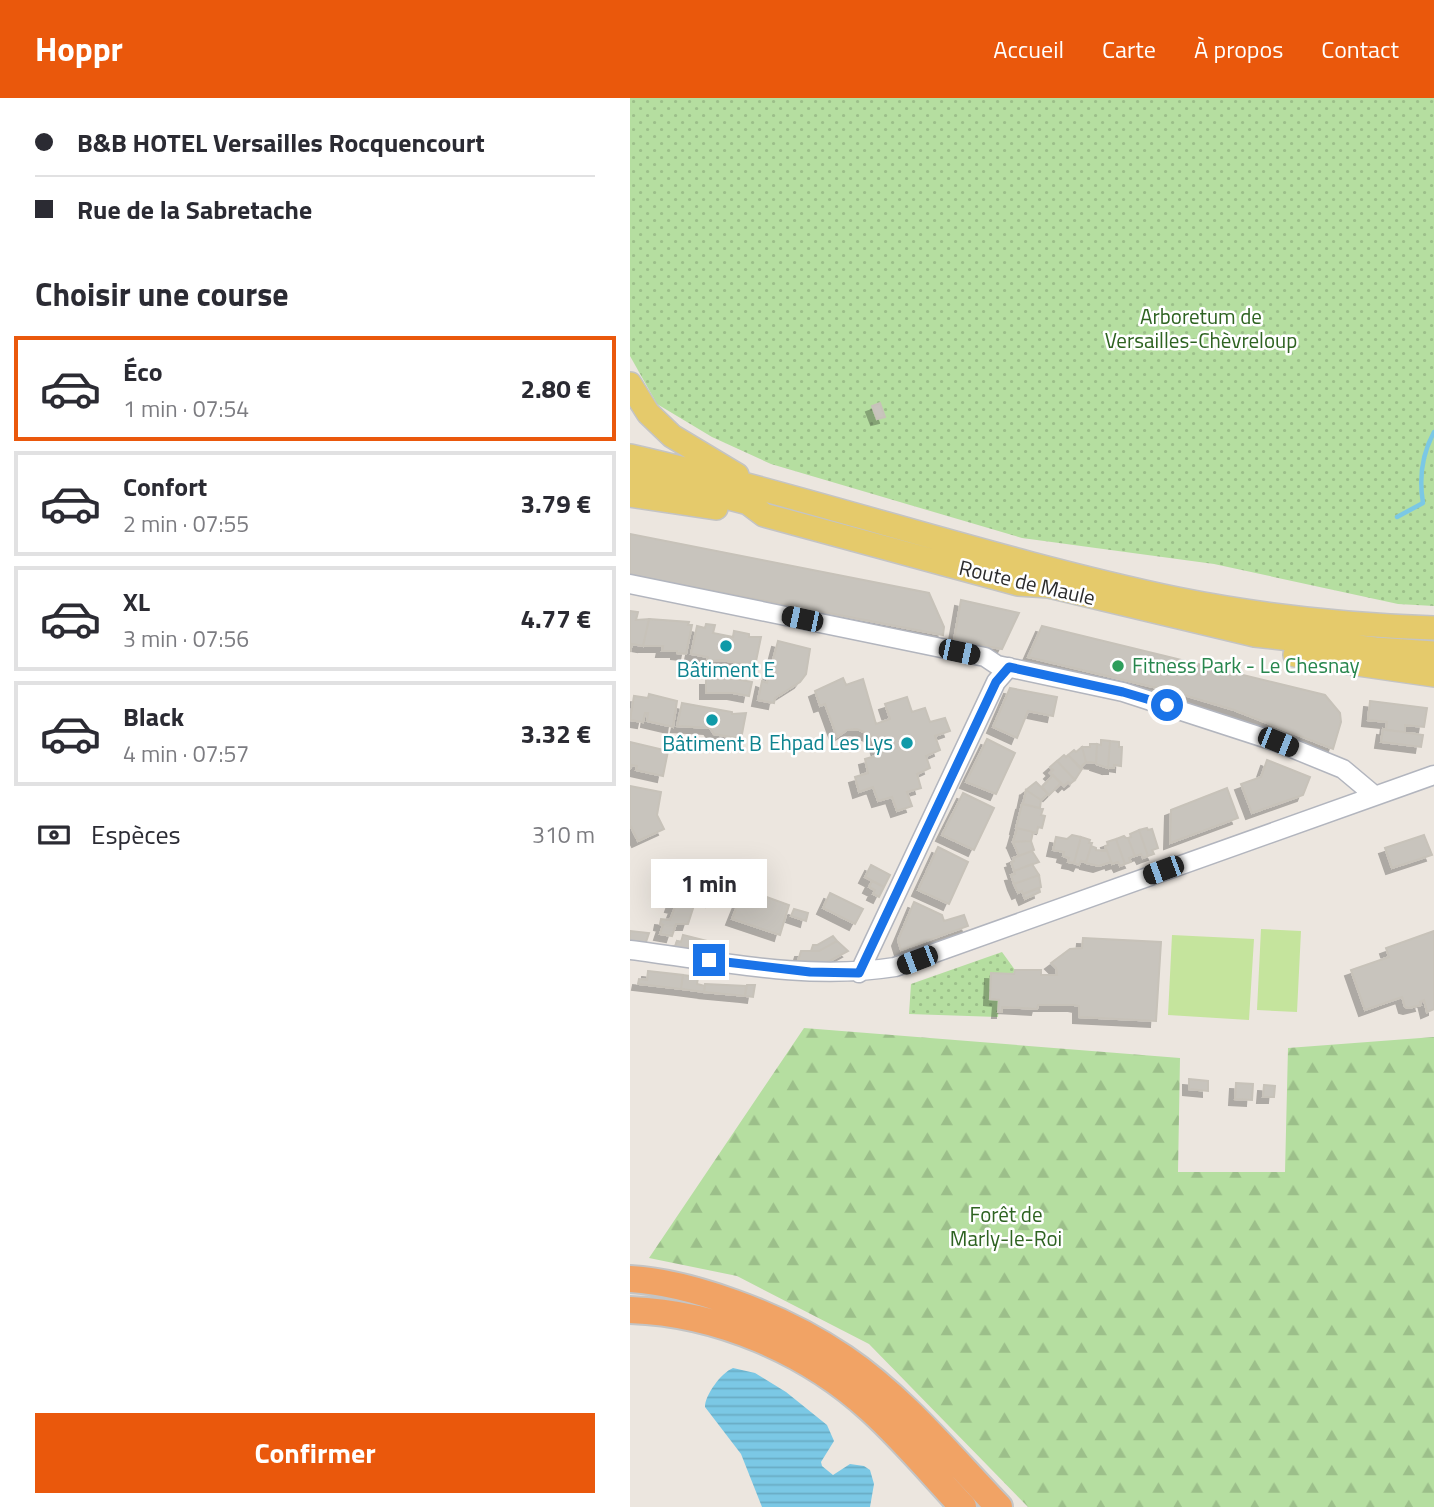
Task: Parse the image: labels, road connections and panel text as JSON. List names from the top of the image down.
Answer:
{
  "streets": {
    "main road": ["Route de Maule"]
  },
  "parks": ["Arboretum de Versailles-Chèvreloup", "Forêt de Marly-le-Roi"],
  "places": [
    "Bâtiment E",
    "Fitness Park - Le Chesnay",
    "Bâtiment B",
    "Ehpad Les Lys"
  ],
  "page": {
    "header": "Hoppr",
    "nav": [
      "Accueil",
      "Carte",
      "À propos",
      "Contact"
    ],
    "banner": ["B&B HOTEL Versailles Rocquencourt", "Rue de la Sabretache"],
    "heading": "Choisir une course",
    "list": [
      {
        "name": "Éco",
        "note": "1 min · 07:54",
        "value": "2.80 €"
      },
      {
        "name": "Confort",
        "note": "2 min · 07:55",
        "value": "3.79 €"
      },
      {
        "name": "XL",
        "note": "3 min · 07:56",
        "value": "4.77 €"
      },
      {
        "name": "Black",
        "note": "4 min · 07:57",
        "value": "3.32 €"
      }
    ],
    "pay": ["Espèces", "310 m"],
    "bubble": "1 min",
    "buttons": "Confirmer"
  }
}
